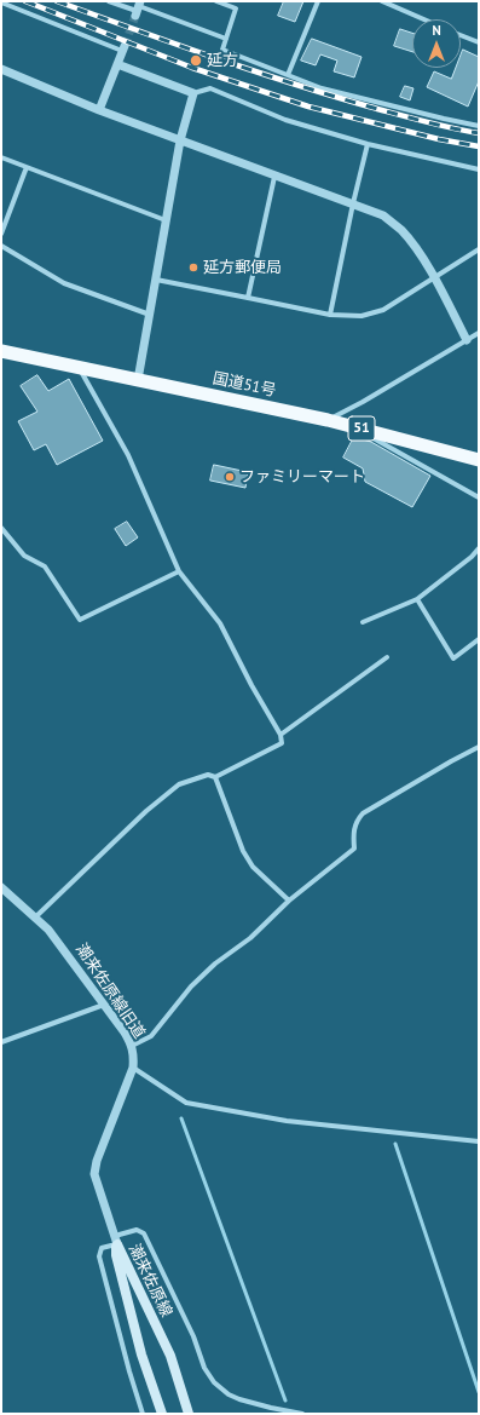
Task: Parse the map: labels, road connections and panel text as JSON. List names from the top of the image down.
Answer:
{
  "streets": {
    "highway": ["国道51号", "51"],
    "main road": ["潮来佐原線"],
    "street": ["潮来佐原線旧道"]
  },
  "crossings": [
    ["潮来佐原線旧道", "潮来佐原線"]
  ],
  "places": ["延方", "延方郵便局", "ファミリーマート"],
  "north": "top"
}
